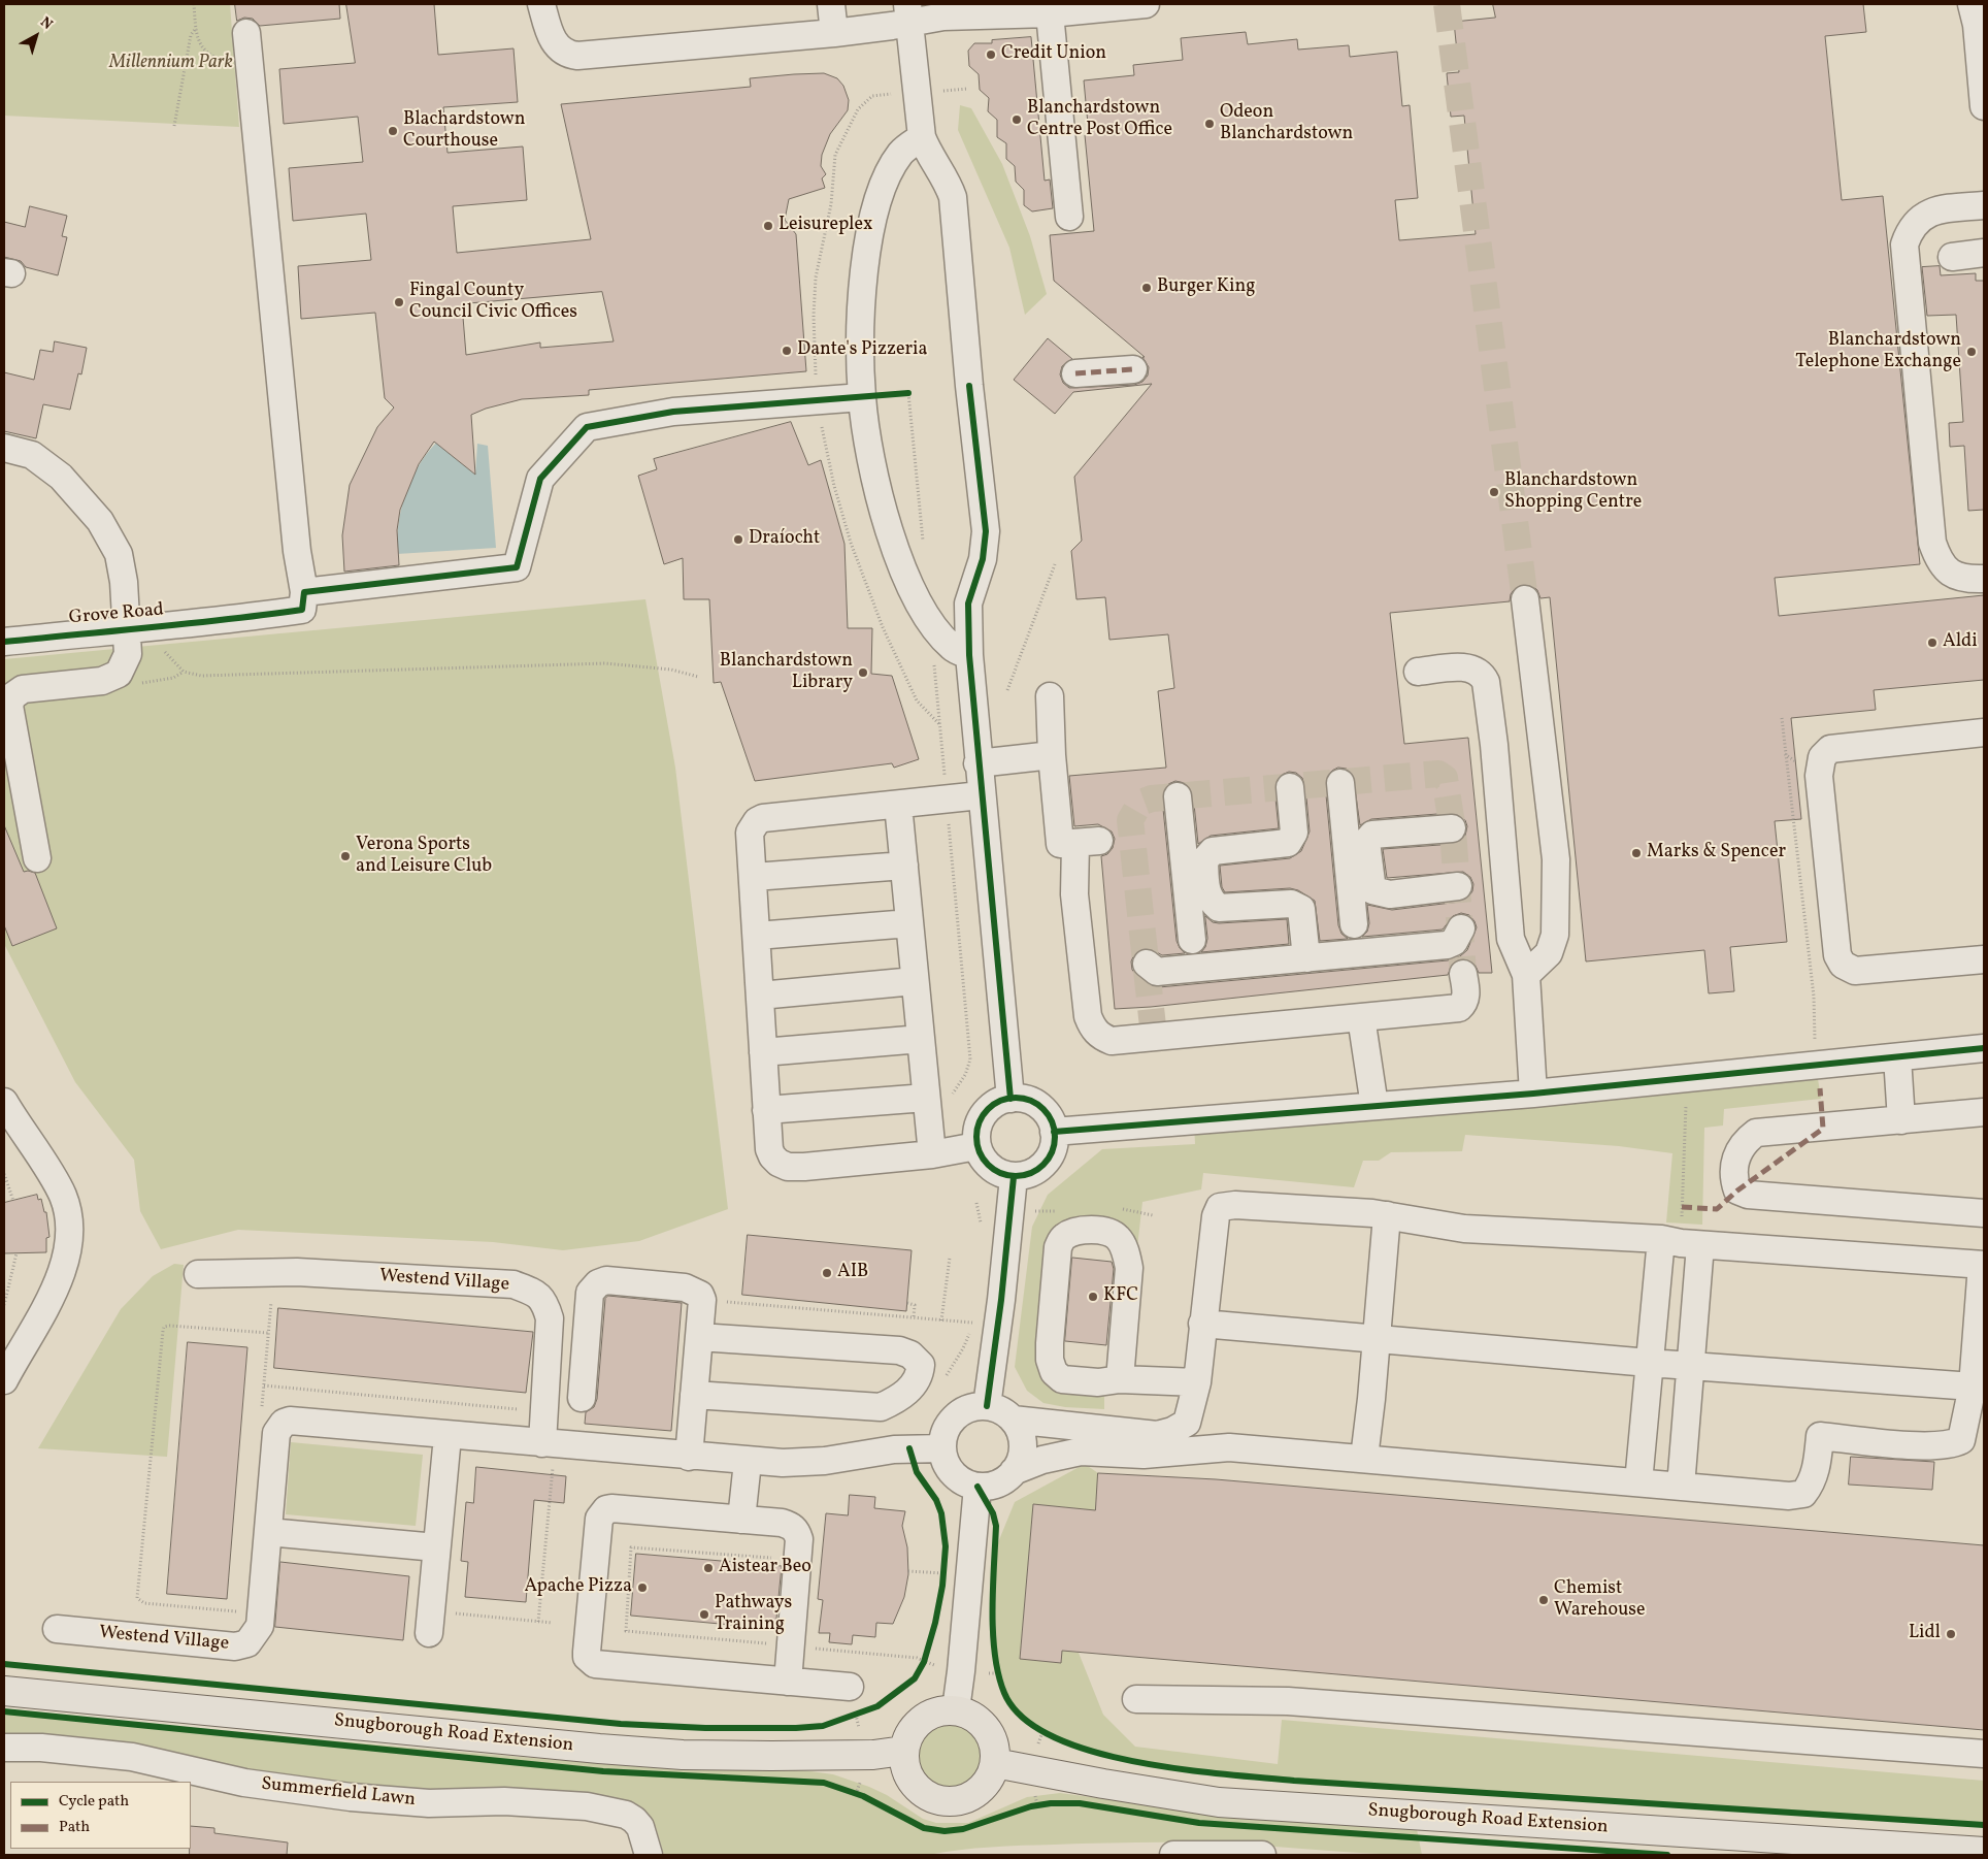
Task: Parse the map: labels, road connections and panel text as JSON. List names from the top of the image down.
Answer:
{
  "streets": {
    "main road": ["Snugborough Road Extension"],
    "street": ["Grove Road", "Westend Village", "Summerfield Lawn"]
  },
  "parks": ["Millennium Park"],
  "places": [
    "Credit Union",
    "Blanchardstown Centre Post Office",
    "Odeon Blanchardstown",
    "Blachardstown Courthouse",
    "Leisureplex",
    "Burger King",
    "Fingal County Council Civic Offices",
    "Dante's Pizzeria",
    "Blanchardstown Telephone Exchange",
    "Blanchardstown Shopping Centre",
    "Draíocht",
    "Aldi",
    "Blanchardstown Library",
    "Marks & Spencer",
    "Verona Sports and Leisure Club",
    "AIB",
    "KFC",
    "Aistear Beo",
    "Apache Pizza",
    "Chemist Warehouse",
    "Pathways Training",
    "Lidl"
  ],
  "legend": ["Cycle path", "Path"],
  "north": "top right"
}
